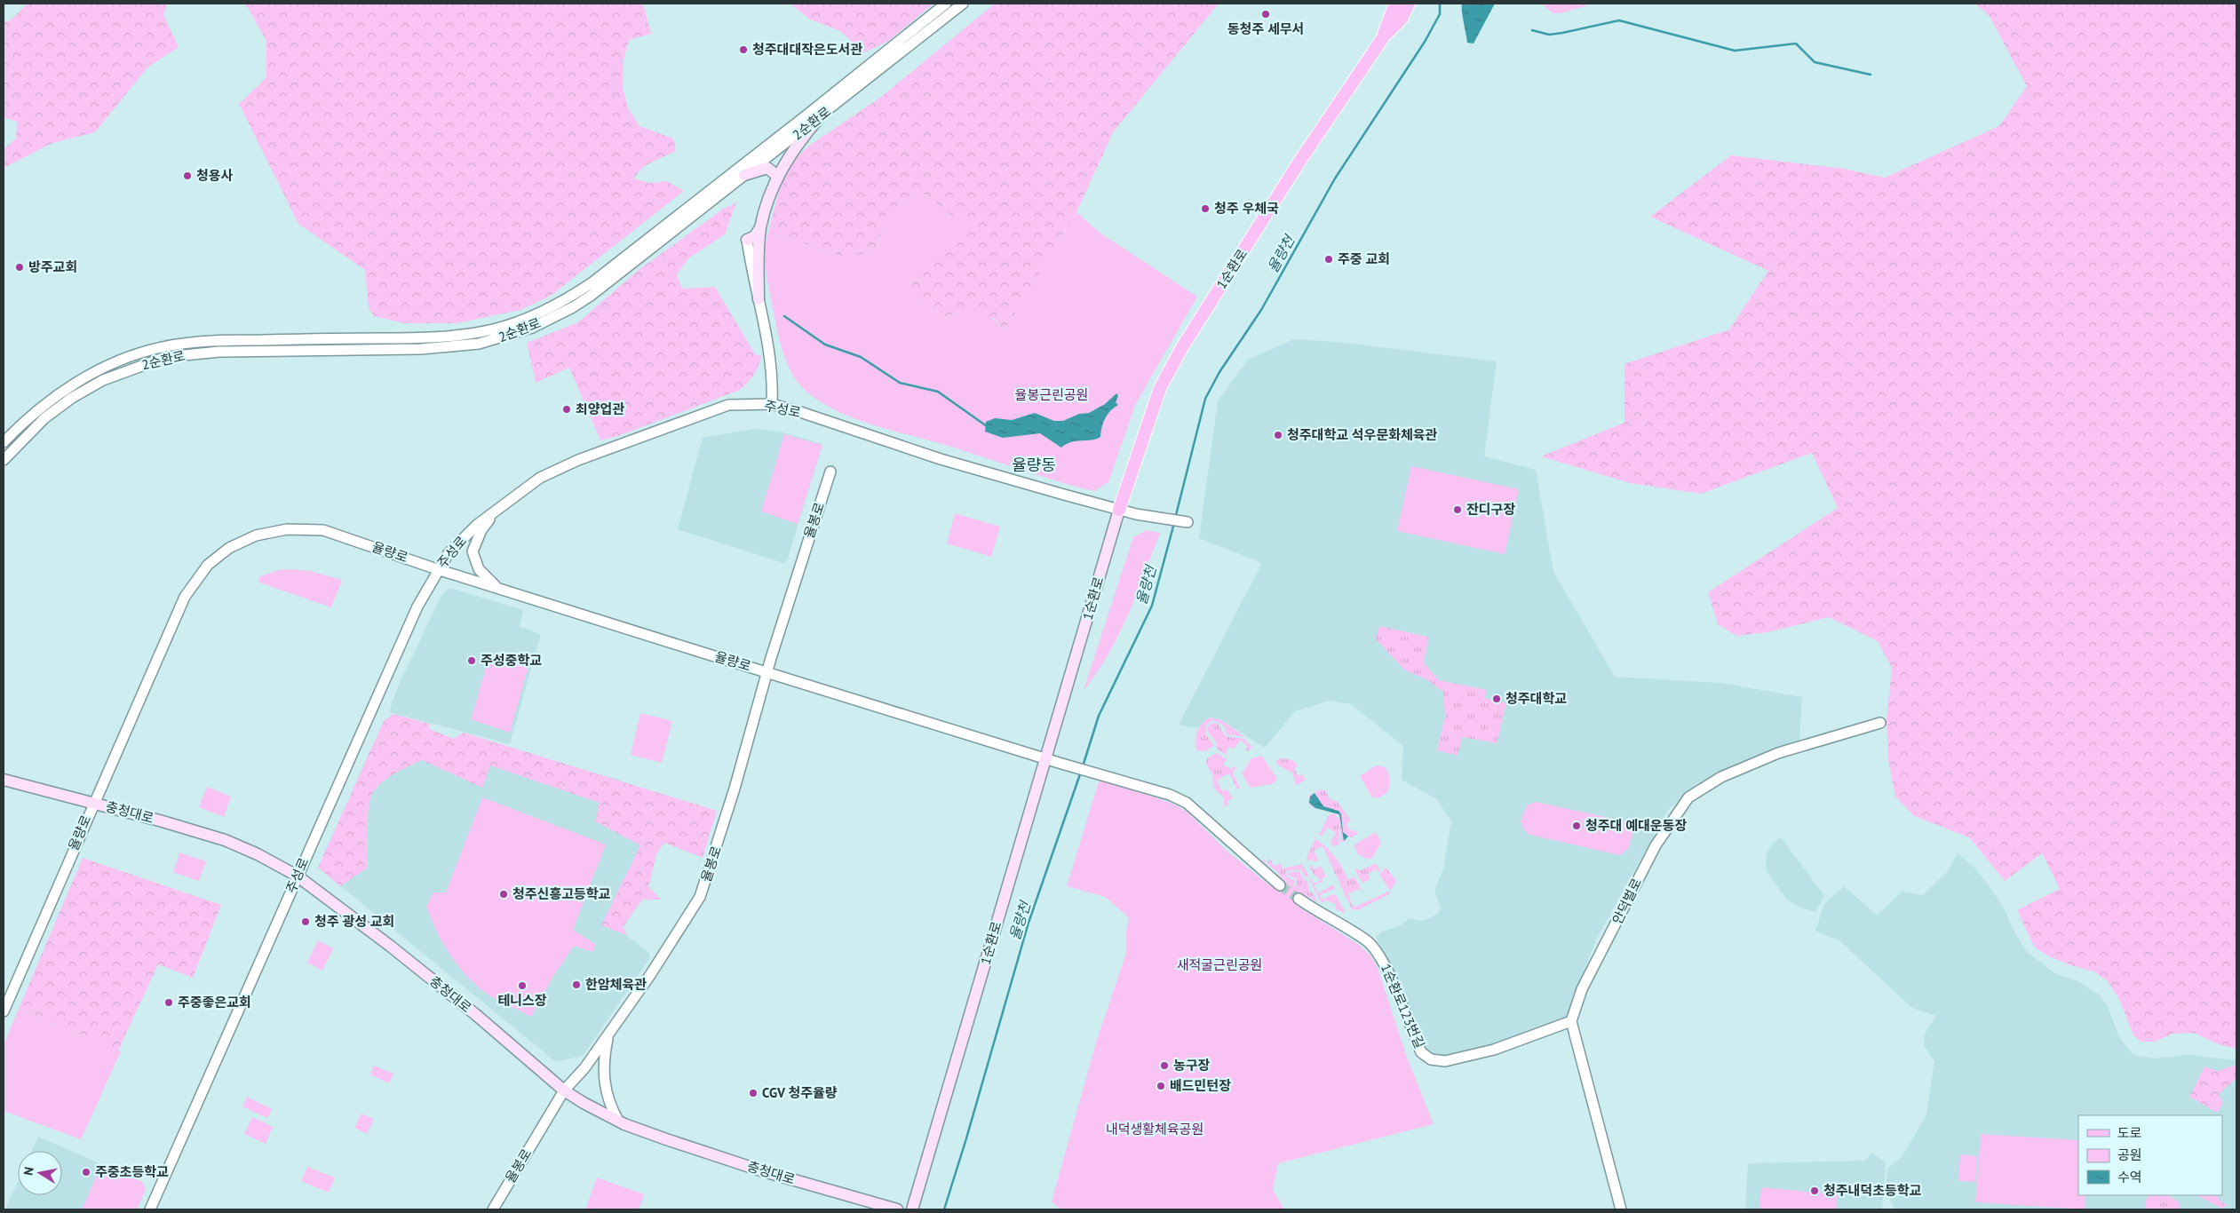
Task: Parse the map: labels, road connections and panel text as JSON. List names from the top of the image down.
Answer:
{
  "streets": {
    "main road": ["1순환로", "충청대로"],
    "street": [
      "2순환로",
      "주성로",
      "율봉로",
      "율량로",
      "안덕벌로",
      "1순환로123번길"
    ]
  },
  "crossings": [
    ["1순환로", "주성로"],
    ["1순환로", "율량로"],
    ["주성로", "율량로"],
    ["주성로", "충청대로"],
    ["율봉로", "율량로"],
    ["율봉로", "충청대로"],
    ["율량로", "충청대로"],
    ["안덕벌로", "1순환로123번길"]
  ],
  "districts": ["율량동"],
  "water": ["율량천"],
  "parks": ["율봉근린공원", "새적굴근린공원", "내덕생활체육공원"],
  "places": [
    "동청주 세무서",
    "청주대대작은도서관",
    "청용사",
    "청주 우체국",
    "주중 교회",
    "방주교회",
    "최양업관",
    "청주대학교 석우문화체육관",
    "잔디구장",
    "주성중학교",
    "청주대학교",
    "청주대 예대운동장",
    "청주신흥고등학교",
    "청주 광성 교회",
    "한암체육관",
    "테니스장",
    "주중좋은교회",
    "농구장",
    "배드민턴장",
    "CGV 청주율량",
    "주중초등학교",
    "청주내덕초등학교"
  ],
  "legend": ["도로", "공원", "수역"],
  "north": "left"
}
